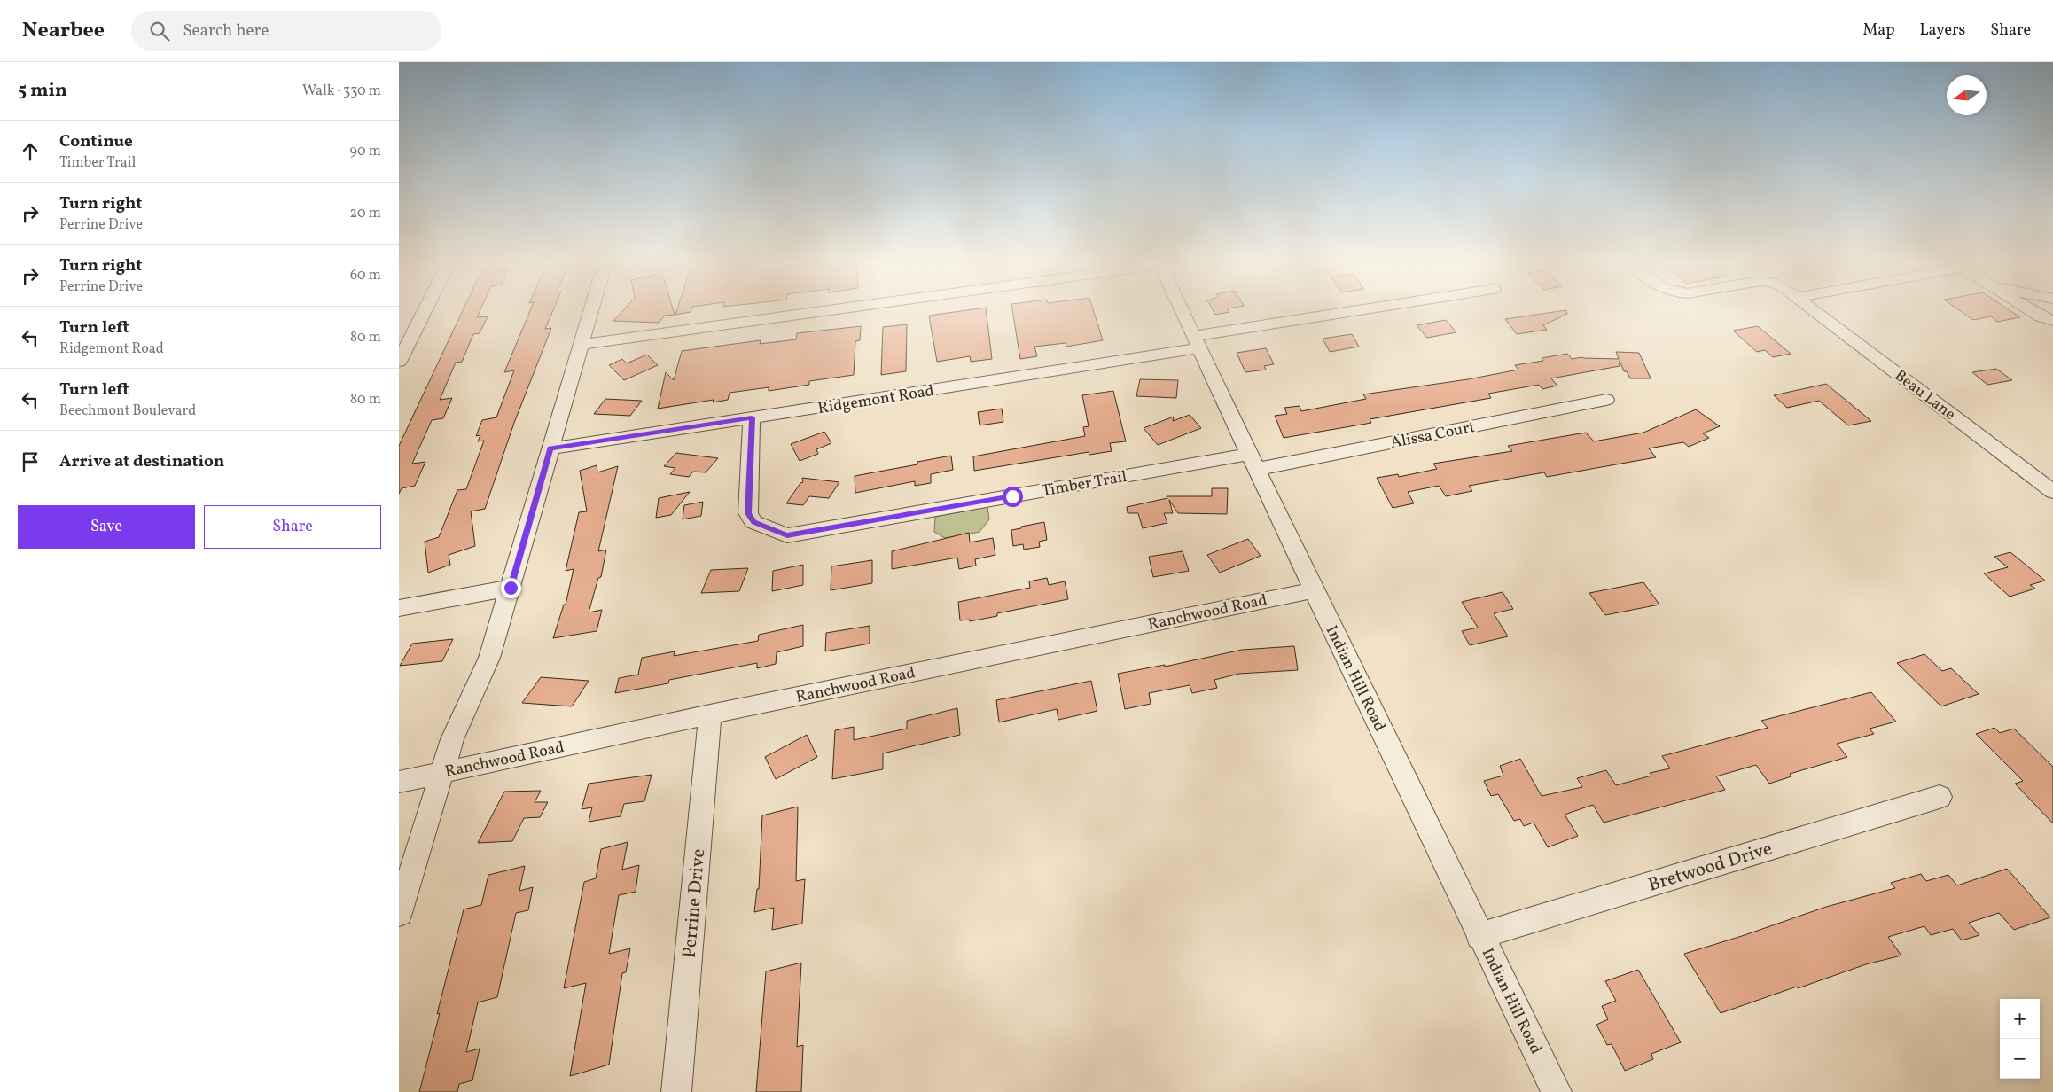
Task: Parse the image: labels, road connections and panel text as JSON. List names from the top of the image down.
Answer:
{
  "streets": {
    "street": [
      "Beau Lane",
      "Ridgemont Road",
      "Alissa Court",
      "Timber Trail",
      "Ranchwood Road",
      "Indian Hill Road",
      "Bretwood Drive",
      "Perrine Drive"
    ]
  },
  "crossings": [
    ["Ridgemont Road", "Timber Trail"],
    ["Ridgemont Road", "Indian Hill Road"],
    ["Alissa Court", "Timber Trail"],
    ["Alissa Court", "Indian Hill Road"],
    ["Timber Trail", "Indian Hill Road"],
    ["Ranchwood Road", "Indian Hill Road"],
    ["Ranchwood Road", "Perrine Drive"],
    ["Indian Hill Road", "Bretwood Drive"]
  ],
  "north": "left",
  "page": {
    "header": "Nearbee",
    "search": "Search here",
    "nav": ["Map", "Layers", "Share"],
    "heading": ["5 min", "Walk · 330 m"],
    "list": [
      ["Continue", "Timber Trail", "90 m"],
      ["Turn right", "Perrine Drive", "20 m"],
      ["Turn right", "Perrine Drive", "60 m"],
      ["Turn left", "Ridgemont Road", "80 m"],
      ["Turn left", "Beechmont Boulevard", "80 m"],
      "Arrive at destination"
    ],
    "buttons": ["Save", "Share"],
    "map_buttons": ["+", "−"]
  }
}
